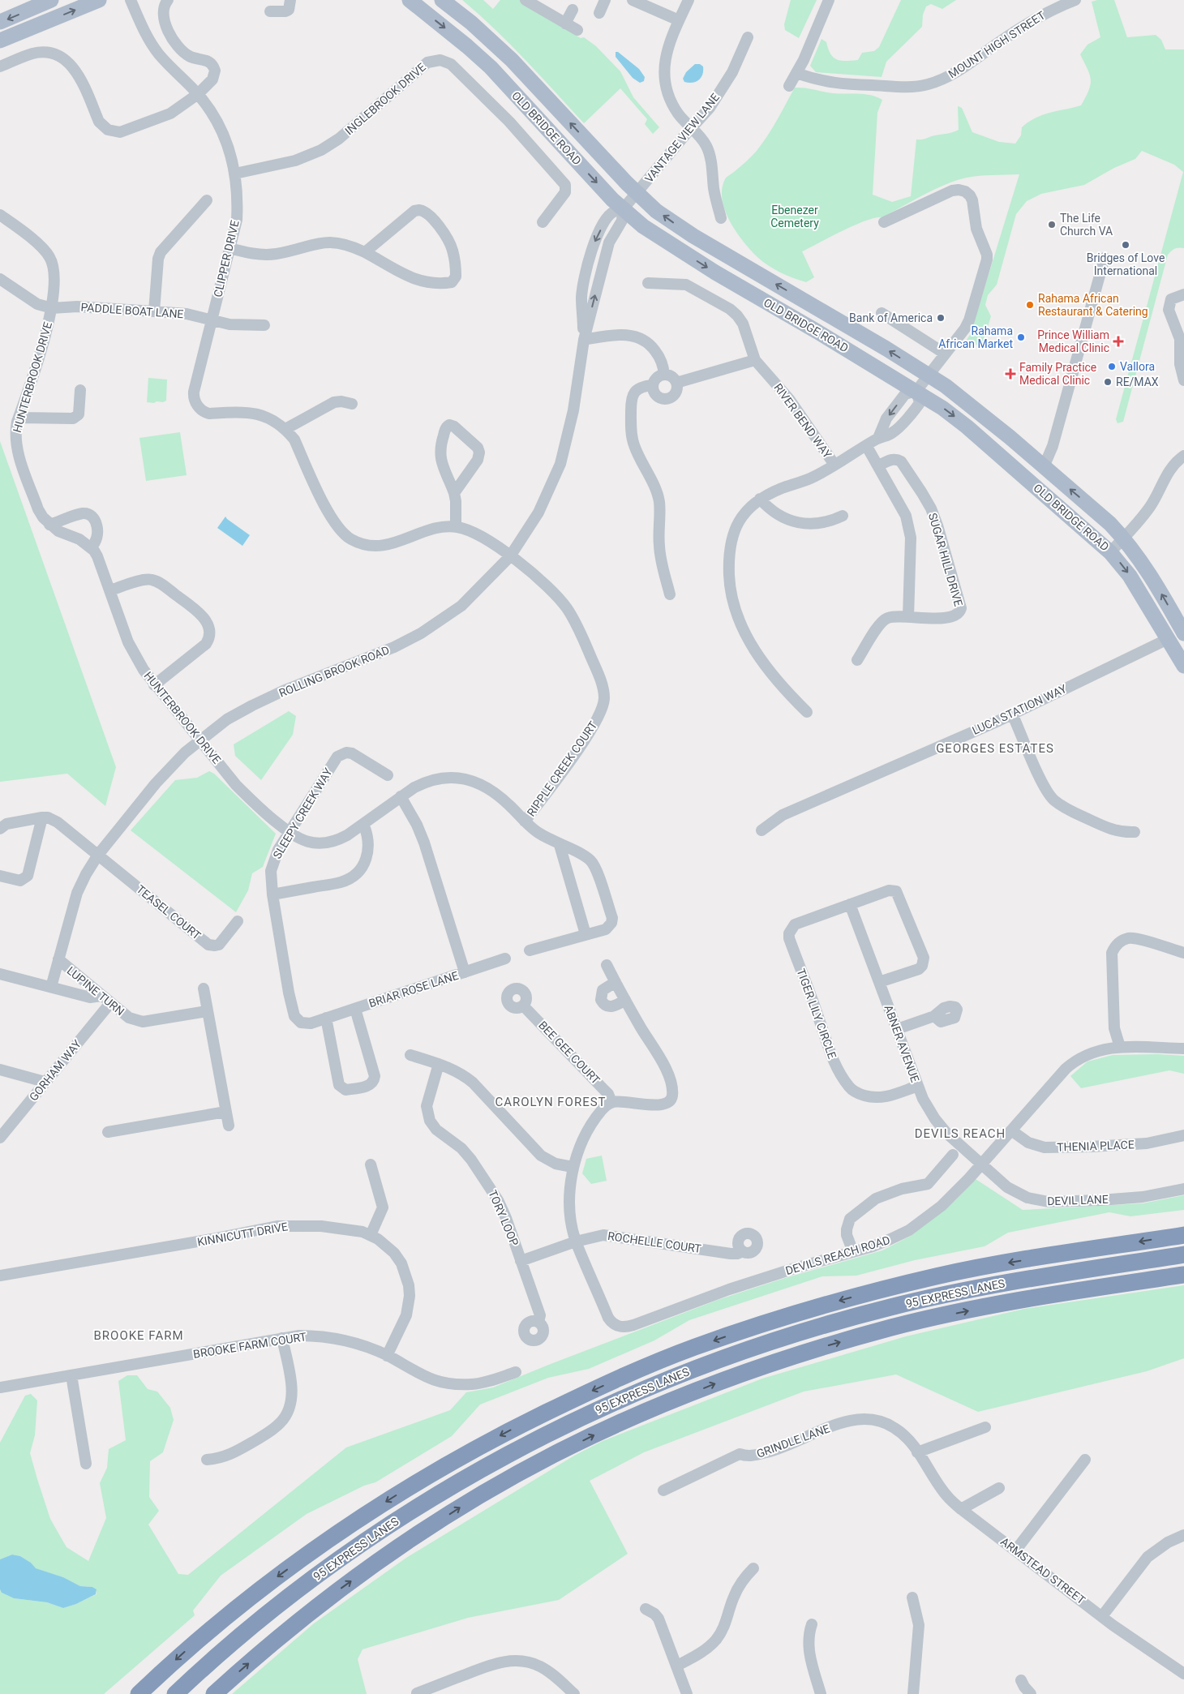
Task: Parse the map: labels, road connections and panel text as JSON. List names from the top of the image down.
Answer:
{
  "streets": {
    "highway": ["95 EXPRESS LANES"],
    "main road": ["OLD BRIDGE ROAD"],
    "street": [
      "MOUNT HIGH STREET",
      "INGLEBROOK DRIVE",
      "VANTAGE VIEW LANE",
      "CLIPPER DRIVE",
      "PADDLE BOAT LANE",
      "HUNTERBROOK DRIVE",
      "RIVER BEND WAY",
      "SUGAR HILL DRIVE",
      "ROLLING BROOK ROAD",
      "LUCA STATION WAY",
      "RIPPLE CREEK COURT",
      "SLEEPY CREEK WAY",
      "TEASEL COURT",
      "BRIAR ROSE LANE",
      "LUPINE TURN",
      "TIGER LILY CIRCLE",
      "ABNER AVENUE",
      "BEE GEE COURT",
      "GORHAM WAY",
      "THENIA PLACE",
      "DEVIL LANE",
      "TORY LOOP",
      "KINNICUTT DRIVE",
      "ROCHELLE COURT",
      "DEVILS REACH ROAD",
      "BROOKE FARM COURT",
      "GRINDLE LANE",
      "ARMSTEAD STREET"
    ]
  },
  "crossings": [
    ["INGLEBROOK DRIVE", "CLIPPER DRIVE"],
    ["OLD BRIDGE ROAD", "VANTAGE VIEW LANE"],
    ["OLD BRIDGE ROAD", "ROLLING BROOK ROAD"],
    ["OLD BRIDGE ROAD", "LUCA STATION WAY"],
    ["VANTAGE VIEW LANE", "ROLLING BROOK ROAD"],
    ["CLIPPER DRIVE", "PADDLE BOAT LANE"],
    ["PADDLE BOAT LANE", "HUNTERBROOK DRIVE"],
    ["HUNTERBROOK DRIVE", "ROLLING BROOK ROAD"],
    ["HUNTERBROOK DRIVE", "SLEEPY CREEK WAY"],
    ["ROLLING BROOK ROAD", "RIPPLE CREEK COURT"],
    ["ROLLING BROOK ROAD", "TEASEL COURT"],
    ["ROLLING BROOK ROAD", "LUPINE TURN"],
    ["SLEEPY CREEK WAY", "BRIAR ROSE LANE"],
    ["LUPINE TURN", "GORHAM WAY"],
    ["TIGER LILY CIRCLE", "ABNER AVENUE"],
    ["ABNER AVENUE", "DEVIL LANE"],
    ["ABNER AVENUE", "DEVILS REACH ROAD"],
    ["THENIA PLACE", "DEVILS REACH ROAD"],
    ["DEVIL LANE", "DEVILS REACH ROAD"],
    ["TORY LOOP", "ROCHELLE COURT"],
    ["KINNICUTT DRIVE", "BROOKE FARM COURT"],
    ["ROCHELLE COURT", "DEVILS REACH ROAD"],
    ["GRINDLE LANE", "ARMSTEAD STREET"]
  ],
  "districts": [
    "GEORGES ESTATES",
    "CAROLYN FOREST",
    "DEVILS REACH",
    "BROOKE FARM"
  ],
  "parks": ["Ebenezer Cemetery"],
  "places": {
    "other": [
      "The Life Church VA",
      "Bridges of Love International",
      "Rahama African Restaurant & Catering",
      "Bank of America",
      "Rahama African Market",
      "Vallora",
      "RE/MAX"
    ],
    "health": ["Prince William Medical Clinic", "Family Practice Medical Clinic"]
  }
}
